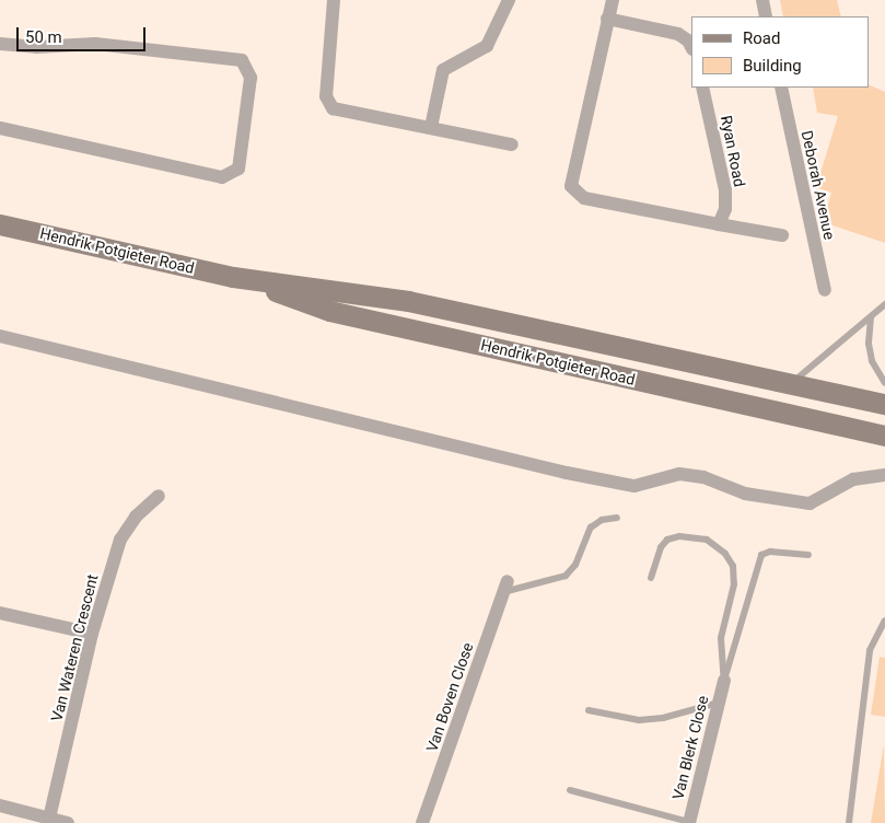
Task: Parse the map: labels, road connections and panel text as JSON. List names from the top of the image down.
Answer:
{
  "streets": {
    "main road": ["Hendrik Potgieter Road"],
    "street": [
      "Ryan Road",
      "Deborah Avenue",
      "Van Wateren Crescent",
      "Van Boven Close",
      "Van Blerk Close"
    ]
  },
  "legend": ["Road", "Building"],
  "scale_bar": "50 m"
}
